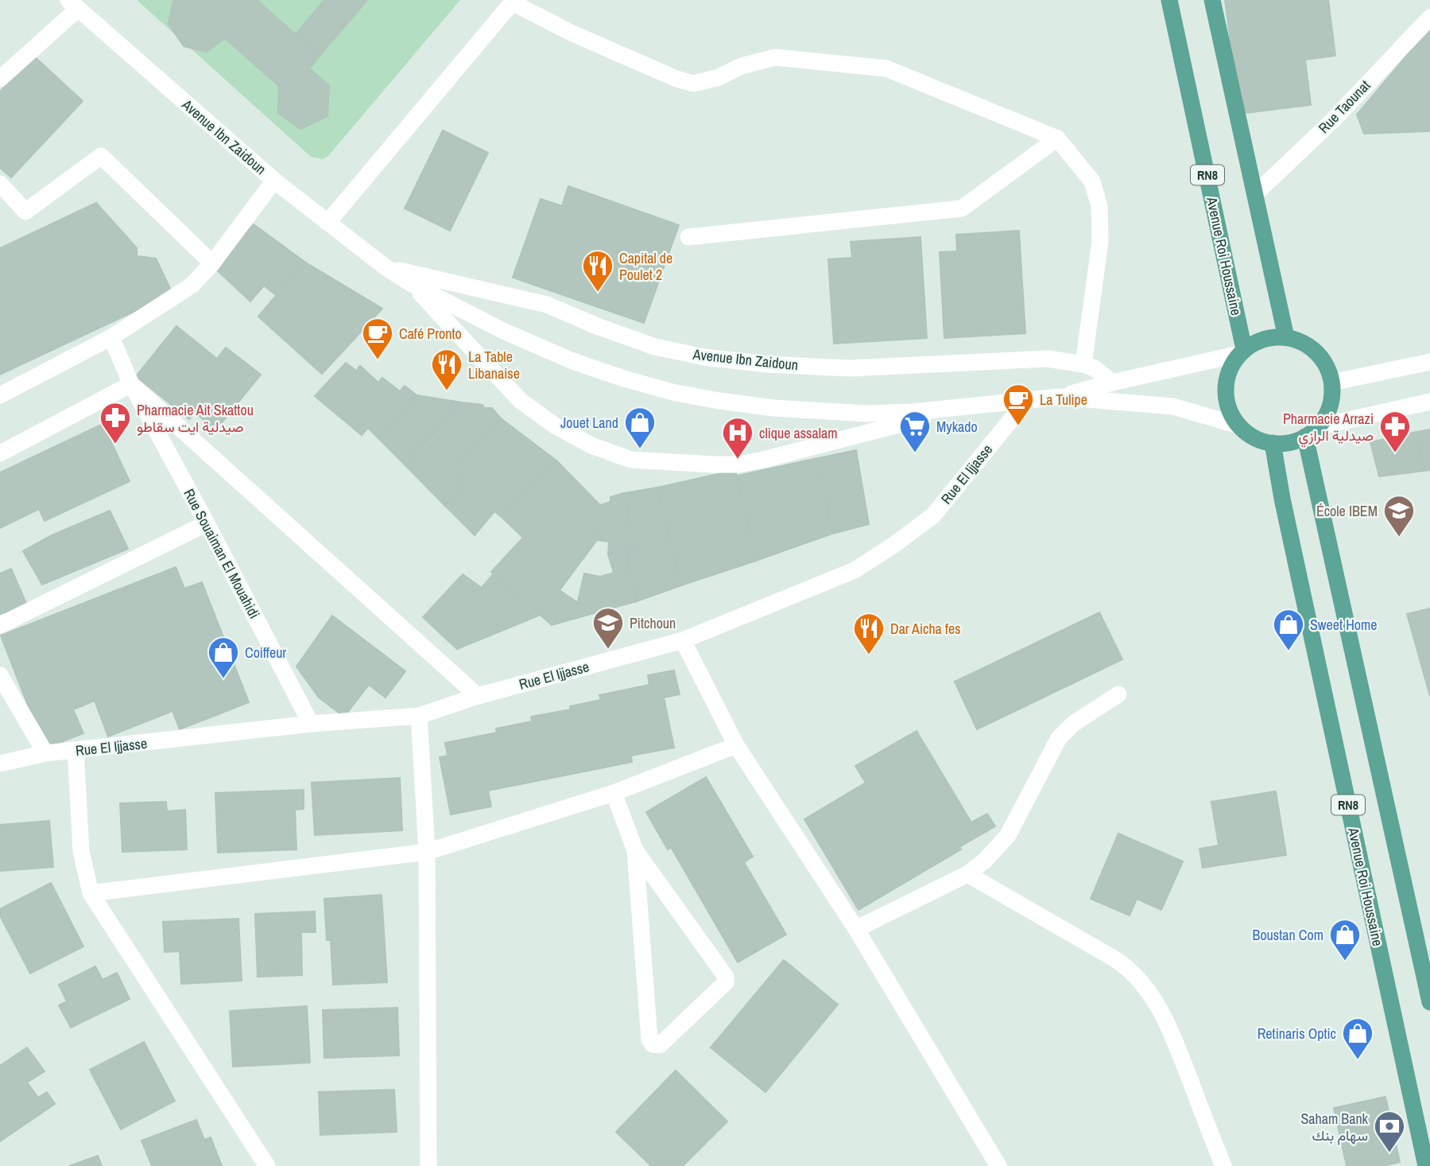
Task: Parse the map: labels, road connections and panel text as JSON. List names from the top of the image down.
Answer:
{
  "streets": {
    "main road": ["RN8", "Avenue Roi Houssaine"],
    "street": [
      "Rue Taounat",
      "Avenue Ibn Zaidoun",
      "Rue El Ijjasse",
      "Rue Souaiman El Mouahidi"
    ]
  },
  "crossings": [
    ["Avenue Ibn Zaidoun", "RN8"],
    ["Avenue Ibn Zaidoun", "Avenue Roi Houssaine"],
    ["Avenue Ibn Zaidoun", "Rue El Ijjasse"],
    ["RN8", "Avenue Roi Houssaine"],
    ["Rue El Ijjasse", "Rue Souaiman El Mouahidi"]
  ],
  "places": {
    "restaurant": ["Capital de Poulet 2", "La Table Libanaise", "Dar Aicha fes"],
    "cafe": ["Café Pronto", "La Tulipe"],
    "pharmacy": ["Pharmacie Ait Skattou صيدلية ايت سقاطو", "Pharmacie Arrazi صيدلية الرازي"],
    "shop": [
      "Jouet Land",
      "Sweet Home",
      "Coiffeur",
      "Boustan Com",
      "Retinaris Optic"
    ],
    "supermarket": ["Mykado"],
    "hospital": ["clique assalam"],
    "school or university": ["École IBEM", "Pitchoun"],
    "bank": ["Saham Bank سهام بنك"]
  }
}
